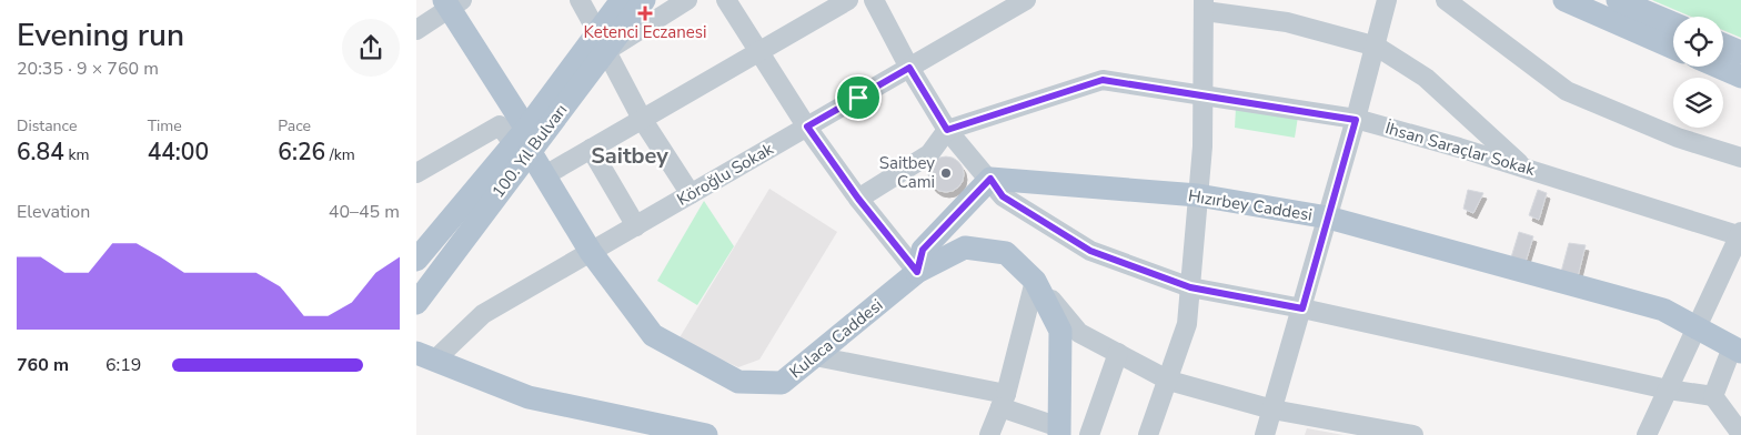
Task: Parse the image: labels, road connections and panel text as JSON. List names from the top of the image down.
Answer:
{
  "streets": {
    "main road": ["100. Yıl Bulvarı", "Hızırbey Caddesi", "Kulaca Caddesi"],
    "street": ["İhsan Saraçlar Sokak", "Köroğlu Sokak"]
  },
  "crossings": [
    ["100. Yıl Bulvarı", "Kulaca Caddesi"],
    ["Köroğlu Sokak", "Kulaca Caddesi"]
  ],
  "districts": ["Saitbey"],
  "places": {
    "health": ["Ketenci Eczanesi"],
    "other": ["Saitbey Cami"]
  },
  "page": {
    "heading": ["Evening run", "20:35 · 9 × 760 m"],
    "stats": [
      ["Distance", "6.84 km"],
      ["Time", "44:00"],
      ["Pace", "6:26 /km"]
    ],
    "chart": ["Elevation", "40–45 m"],
    "list": [
      {
        "name": "760 m",
        "note": "6:19"
      }
    ]
  }
}
